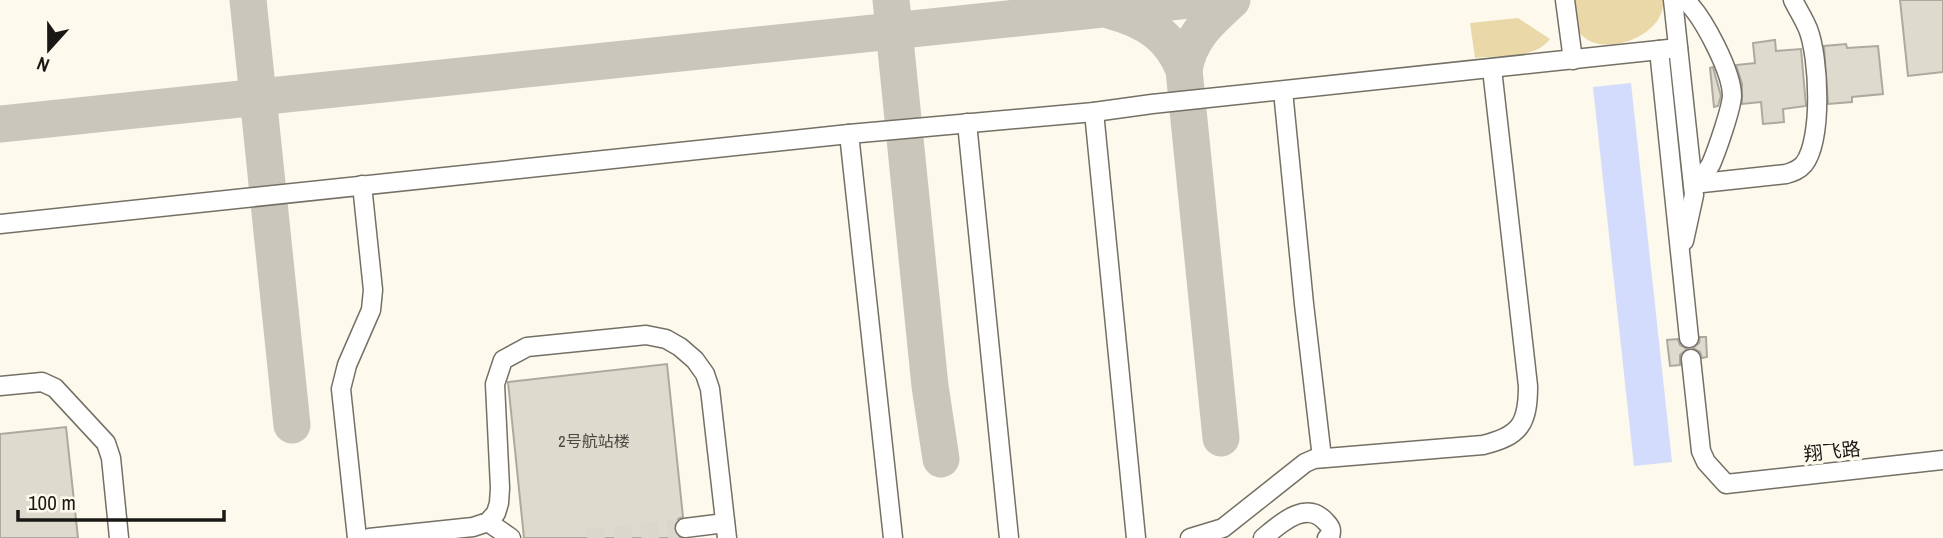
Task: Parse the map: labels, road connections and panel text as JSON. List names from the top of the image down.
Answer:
{
  "streets": {
    "street": ["翔飞路"]
  },
  "house_numbers": ["2号航站楼"],
  "scale_bar": "100 m",
  "north": "bottom"
}
